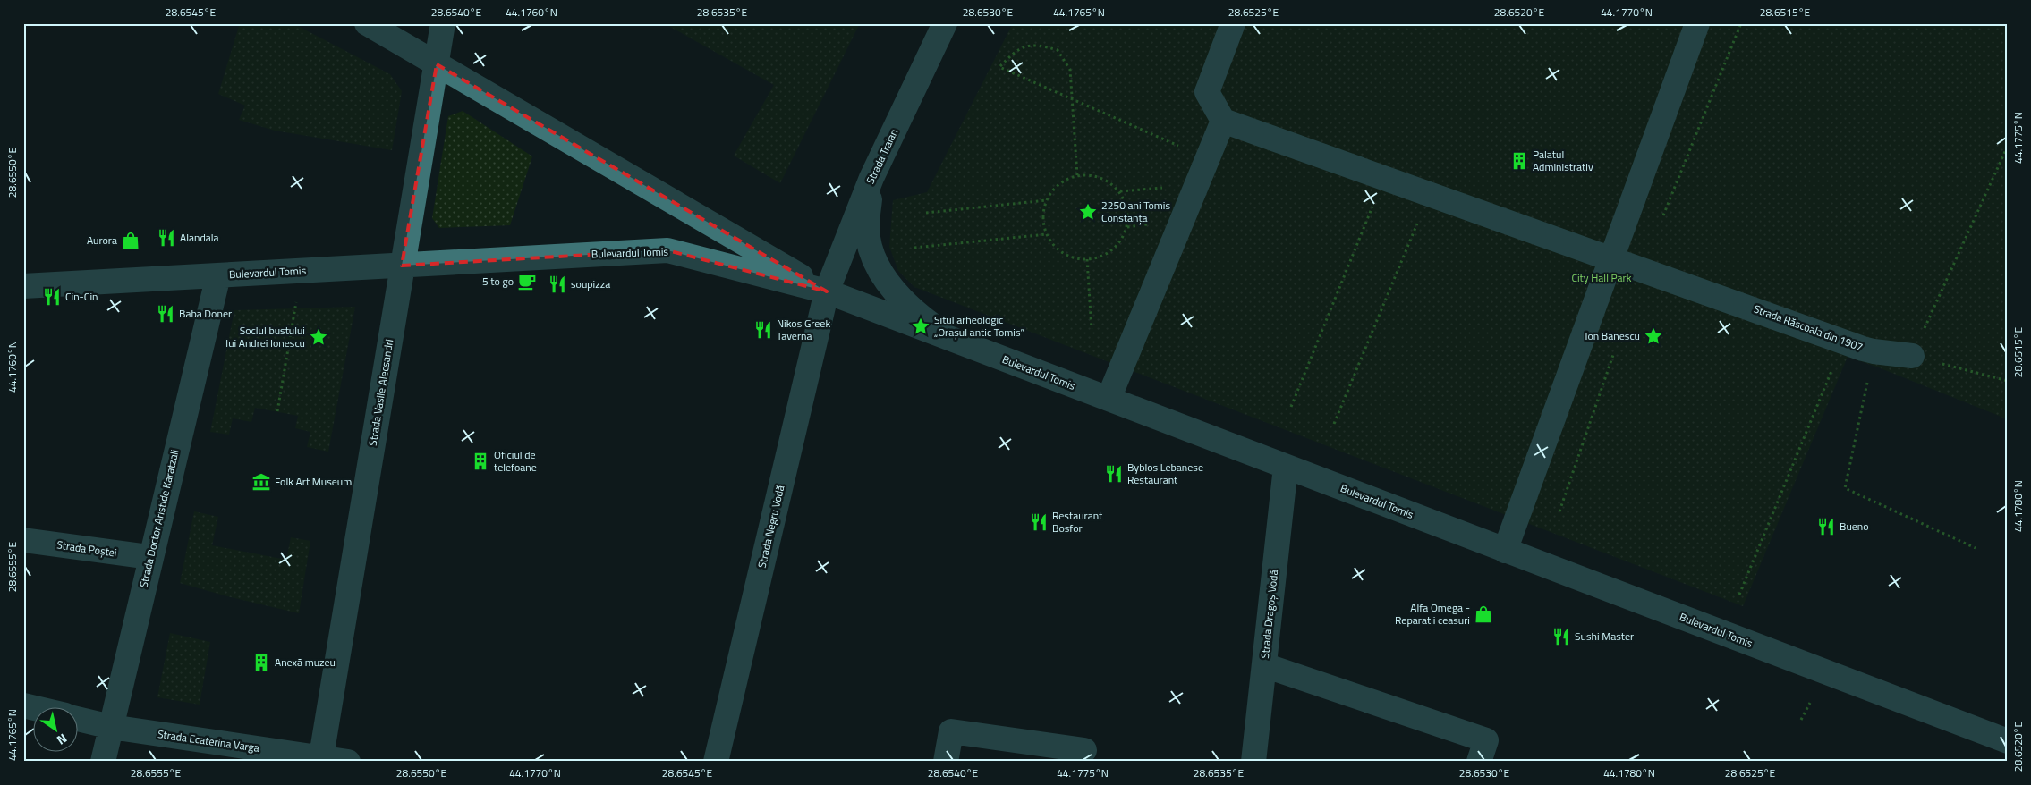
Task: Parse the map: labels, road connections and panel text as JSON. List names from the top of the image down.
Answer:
{
  "streets": {
    "street": [
      "Strada Traian",
      "Bulevardul Tomis",
      "Strada Răscoala din 1907",
      "Strada Vasile Alecsandri",
      "Strada Doctor Aristide Karatzali",
      "Strada Negru Vodă",
      "Strada Poștei",
      "Strada Dragoș Vodă",
      "Strada Ecaterina Varga"
    ]
  },
  "crossings": [
    ["Strada Traian", "Bulevardul Tomis"],
    ["Strada Traian", "Strada Negru Vodă"],
    ["Bulevardul Tomis", "Strada Vasile Alecsandri"],
    ["Bulevardul Tomis", "Strada Doctor Aristide Karatzali"],
    ["Bulevardul Tomis", "Strada Negru Vodă"],
    ["Bulevardul Tomis", "Strada Dragoș Vodă"],
    ["Strada Vasile Alecsandri", "Strada Ecaterina Varga"],
    ["Strada Doctor Aristide Karatzali", "Strada Poștei"],
    ["Strada Doctor Aristide Karatzali", "Strada Ecaterina Varga"]
  ],
  "parks": ["City Hall Park"],
  "places": {
    "building": ["Palatul Administrativ", "Oficiul de telefoane", "Anexă muzeu"],
    "place": [
      "2250 ani Tomis Constanța",
      "Situl arheologic „Orașul antic Tomis”",
      "Ion Bănescu",
      "Soclul bustului lui Andrei Ionescu"
    ],
    "restaurant": [
      "Alandala",
      "soupizza",
      "Cin-Cin",
      "Baba Doner",
      "Nikos Greek Taverna",
      "Byblos Lebanese Restaurant",
      "Restaurant Bosfor",
      "Bueno",
      "Sushi Master"
    ],
    "shop": ["Aurora", "Alfa Omega - Reparatii ceasuri"],
    "cafe": ["5 to go"],
    "museum": ["Folk Art Museum"]
  },
  "north": "bottom right",
  "coordinates": [
    "28.6545°E",
    "28.6540°E",
    "44.1760°N",
    "28.6535°E",
    "28.6530°E",
    "44.1765°N",
    "28.6525°E",
    "28.6520°E",
    "44.1770°N",
    "28.6515°E",
    "44.1775°N",
    "28.6550°E",
    "44.1780°N",
    "28.6555°E"
  ]
}
